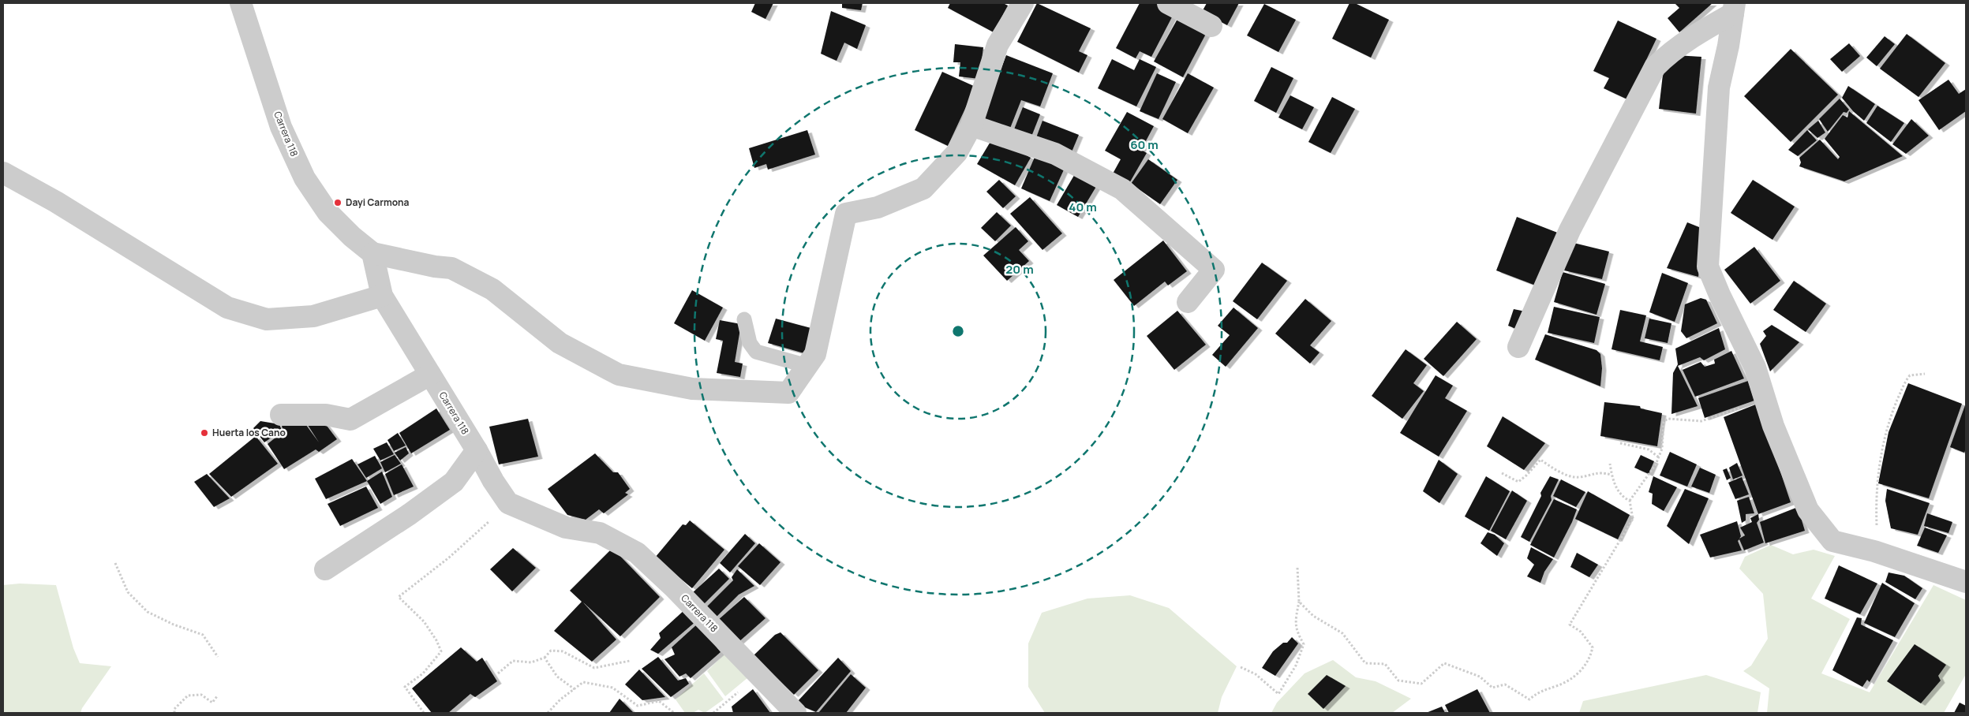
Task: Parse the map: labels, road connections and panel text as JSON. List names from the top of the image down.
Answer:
{
  "streets": {
    "street": ["Carrera 118"]
  },
  "places": ["Dayi Carmona", "Huerta los Cano"],
  "rings": ["60 m", "40 m", "20 m"]
}
